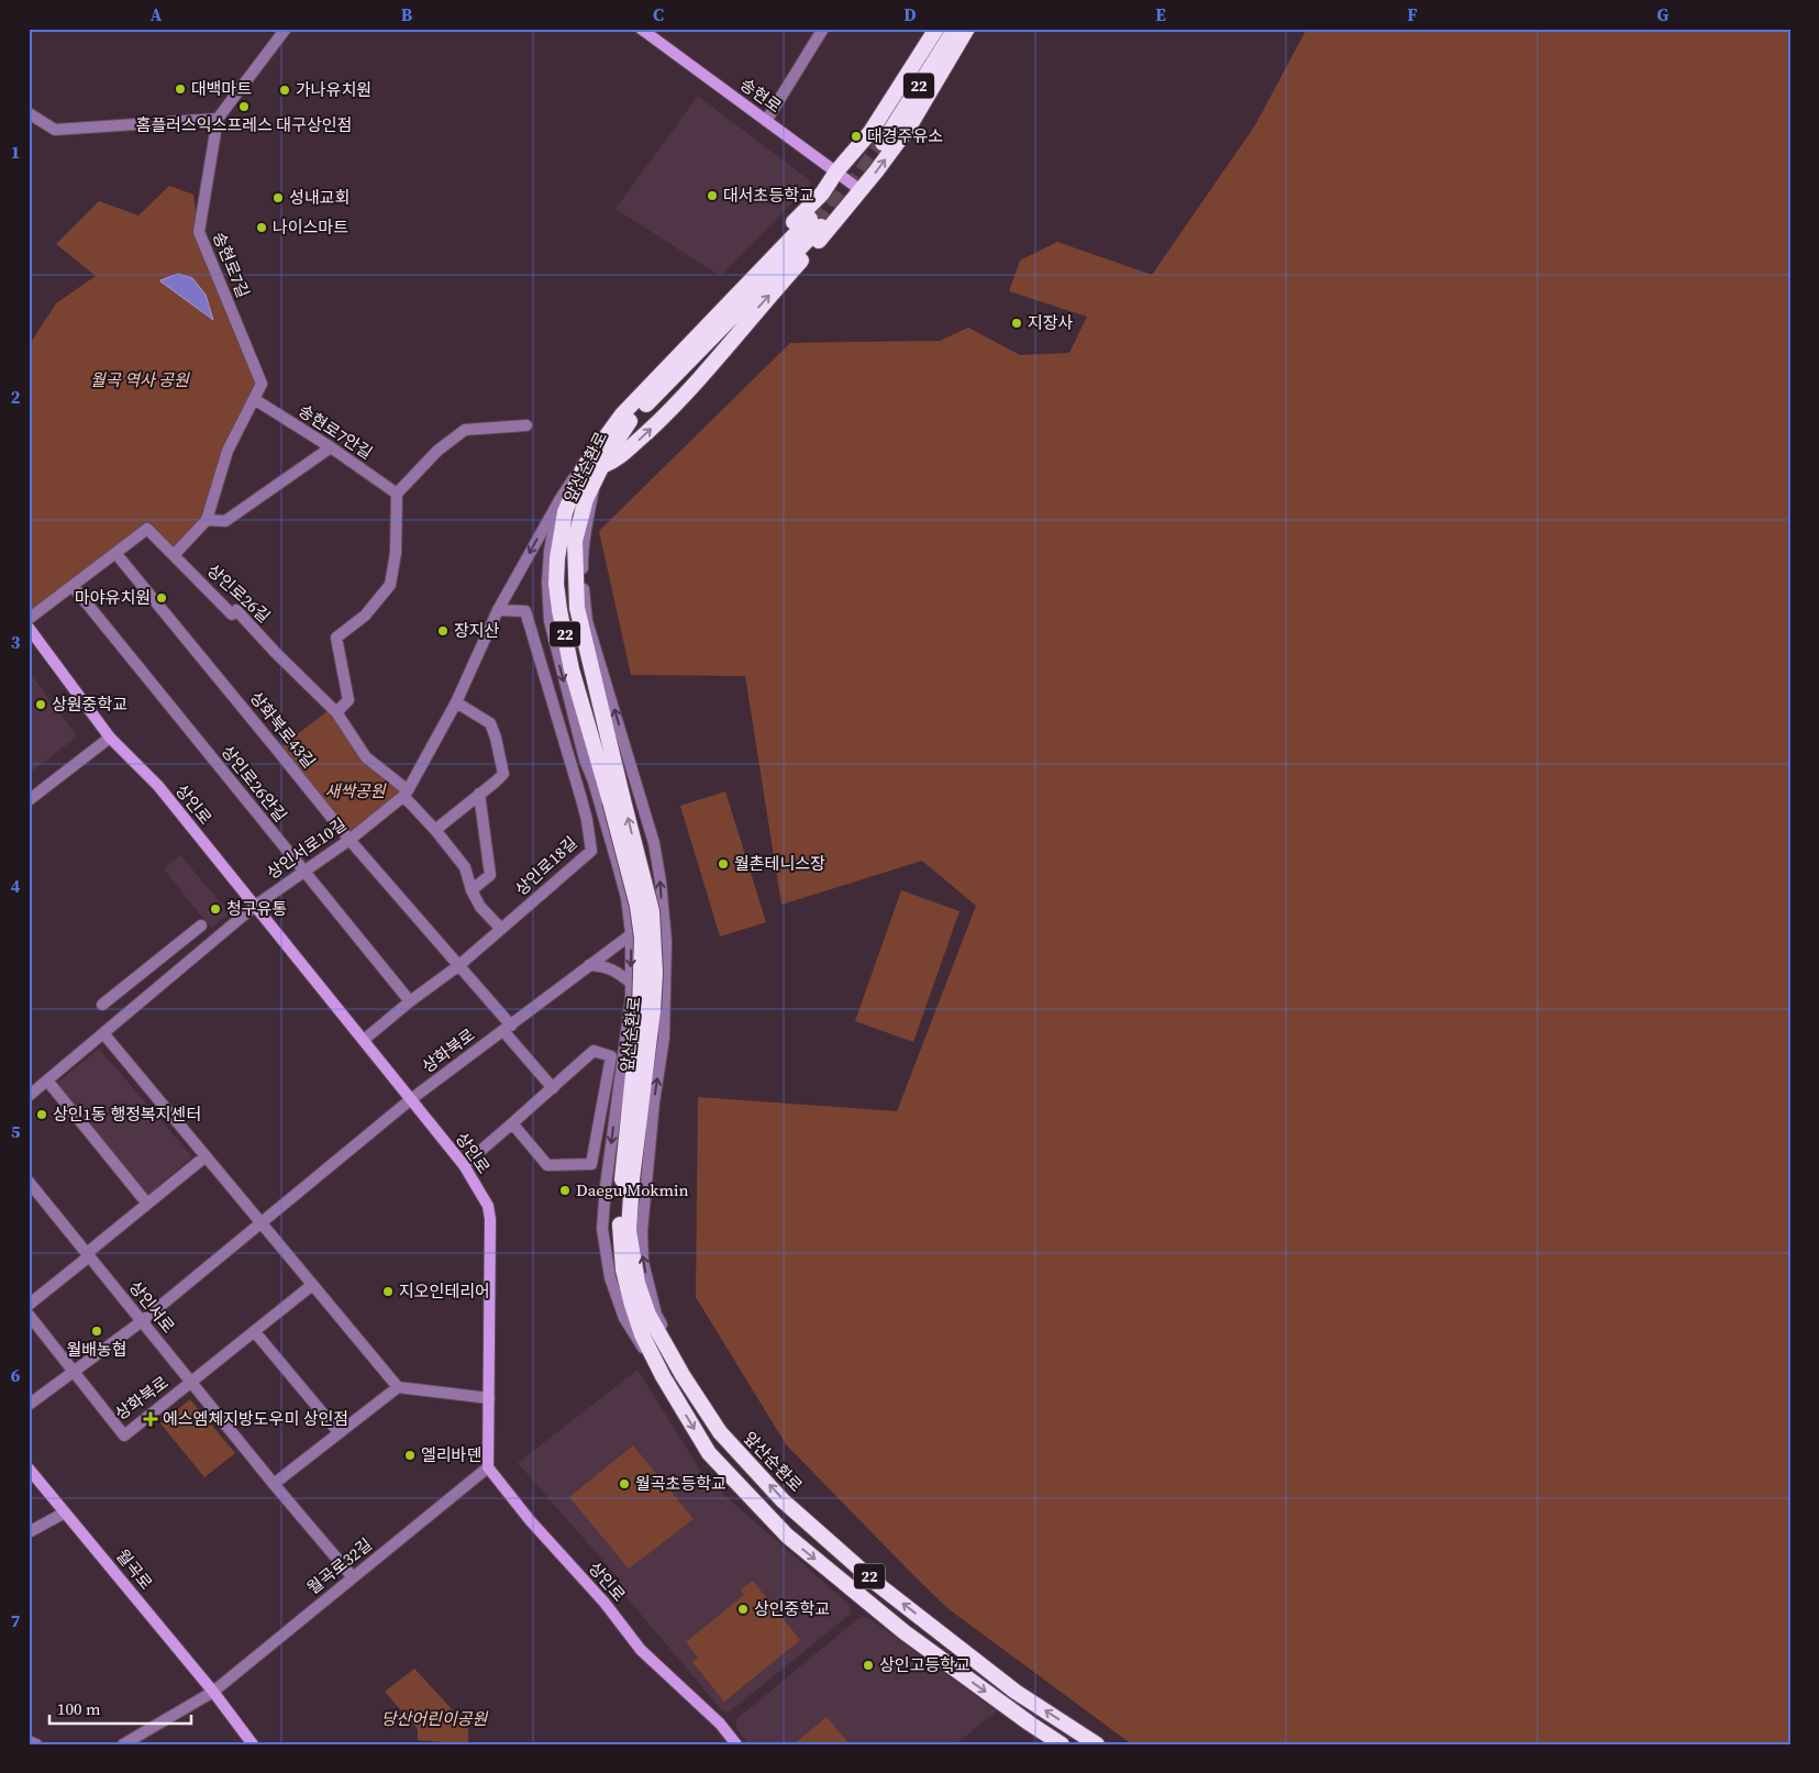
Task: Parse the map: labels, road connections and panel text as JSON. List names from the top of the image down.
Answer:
{
  "streets": {
    "highway": ["22", "앞산순환로"],
    "main road": ["송현로", "상인로", "월곡로"],
    "street": [
      "송현로7길",
      "송현로7안길",
      "상인로26길",
      "상화북로43길",
      "상인로26안길",
      "상인서로10길",
      "상인로18길",
      "상화북로",
      "상인서로",
      "월곡로32길"
    ]
  },
  "crossings": [
    ["송현로7길", "송현로7안길"],
    ["송현로7길", "상인로26길"],
    ["앞산순환로", "상인서로10길"],
    ["상인로26길", "상화북로43길"],
    ["상인로26길", "상인로26안길"],
    ["상인로26길", "상인서로10길"],
    ["상인로26길", "상인로18길"],
    ["상화북로43길", "상인서로10길"],
    ["상화북로43길", "상인로18길"],
    ["상화북로43길", "상화북로"],
    ["상인로26안길", "상인서로10길"],
    ["상인로26안길", "상인로18길"],
    ["상인로", "상인서로10길"],
    ["상인로", "상인로18길"],
    ["상인로", "상화북로"],
    ["상인로", "월곡로32길"],
    ["상인서로10길", "상인로18길"],
    ["상화북로", "상인서로"],
    ["상인서로", "월곡로32길"],
    ["월곡로32길", "월곡로"]
  ],
  "parks": ["월곡 역사 공원", "새싹공원", "당산어린이공원"],
  "places": {
    "other": [
      "대백마트",
      "가나유치원",
      "홈플러스익스프레스 대구상인점",
      "대경주유소",
      "대서초등학교",
      "성내교회",
      "나이스마트",
      "지장사",
      "마야유치원",
      "장지산",
      "상원중학교",
      "월촌테니스장",
      "청구유통",
      "상인1동 행정복지센터",
      "Daegu Mokmin",
      "지오인테리어",
      "월배농협",
      "엘리바덴",
      "월곡초등학교",
      "상인중학교",
      "상인고등학교"
    ],
    "health": ["에스엠체지방도우미 상인점"]
  },
  "scale_bar": "100 m",
  "grid": {
    "columns": [
      "A",
      "B",
      "C",
      "D",
      "E",
      "F",
      "G"
    ],
    "rows": [
      "1",
      "2",
      "3",
      "4",
      "5",
      "6",
      "7"
    ]
  }
}
